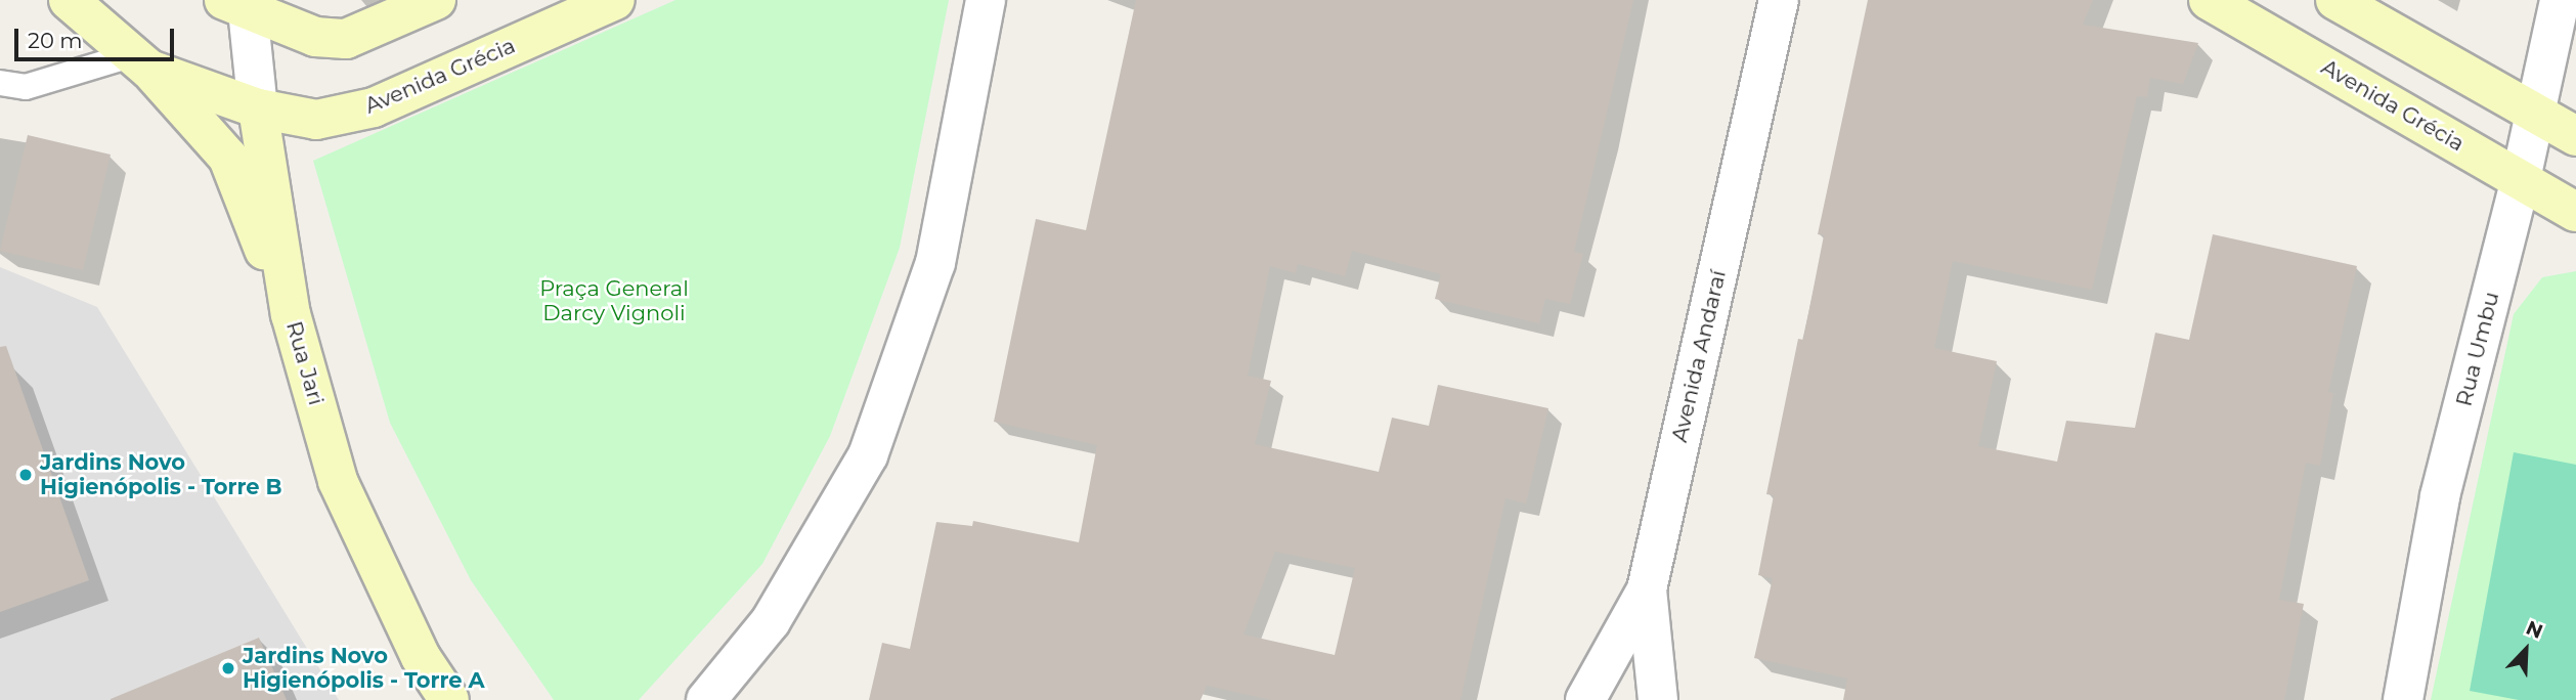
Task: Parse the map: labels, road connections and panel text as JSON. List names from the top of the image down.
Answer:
{
  "streets": {
    "main road": ["Avenida Grécia", "Rua Jari"],
    "street": ["Rua Umbu", "Avenida Andaraí"]
  },
  "crossings": [
    ["Avenida Grécia", "Rua Umbu"],
    ["Avenida Grécia", "Rua Jari"]
  ],
  "parks": ["Praça General Darcy Vignoli"],
  "places": ["Jardins Novo Higienópolis - Torre B", "Jardins Novo Higienópolis - Torre A"],
  "scale_bar": "20 m",
  "north": "top right"
}
